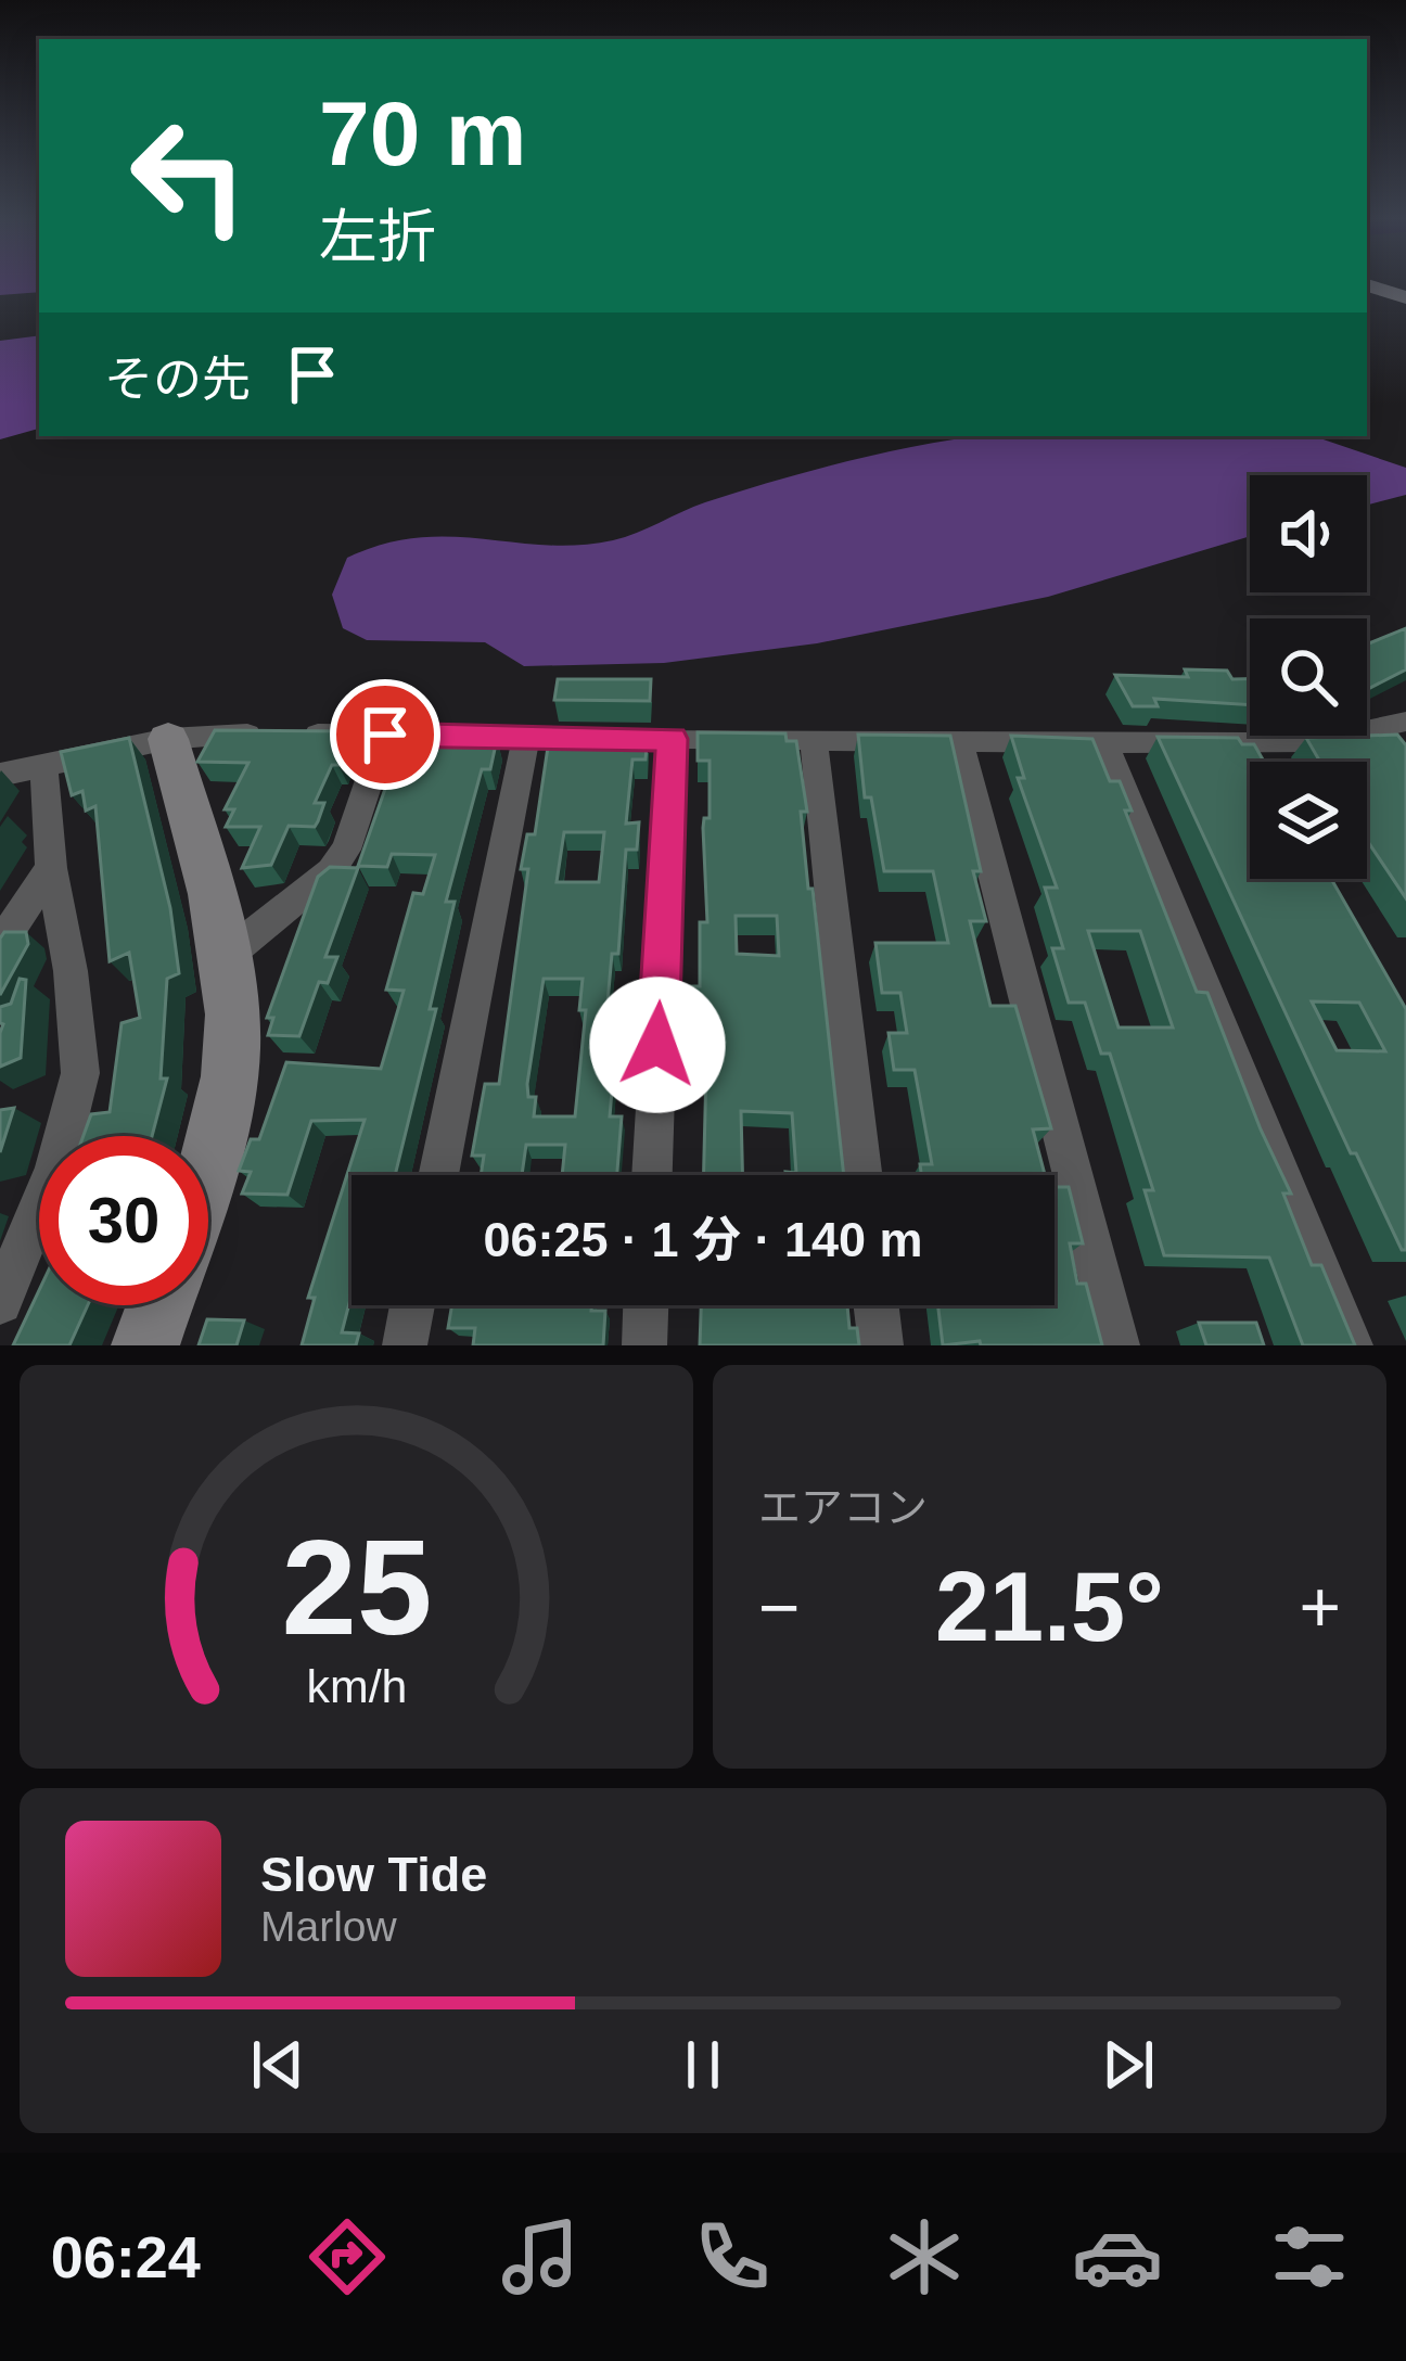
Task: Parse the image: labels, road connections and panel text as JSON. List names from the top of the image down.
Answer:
{
  "page": {
    "turn": ["70 m", "左折"],
    "then": "その先",
    "limit": "30",
    "trip": "06:25 · 1 分 · 140 m",
    "tile": "エアコン",
    "heat": ["−", "21.5°", "+"],
    "song": ["Slow Tide", "Marlow"],
    "tabs": "06:24",
    "gauge": ["25", "km/h"]
  }
}
